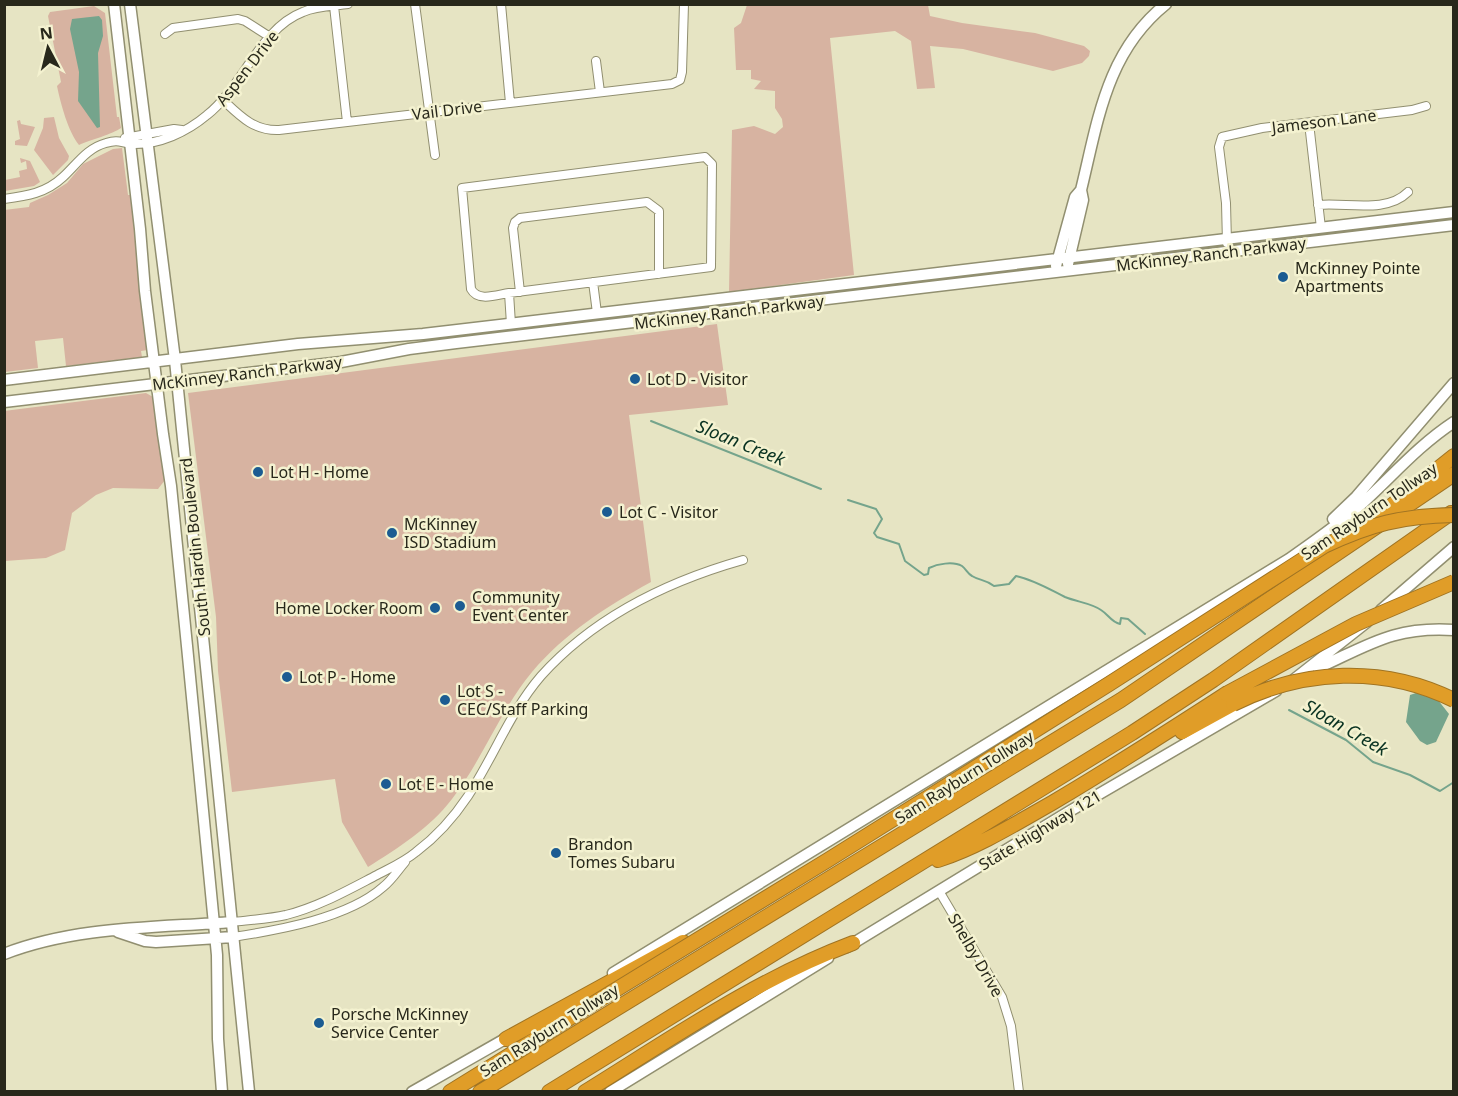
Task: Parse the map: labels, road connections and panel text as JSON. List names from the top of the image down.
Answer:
{
  "streets": {
    "highway": ["Sam Rayburn Tollway"],
    "main road": ["McKinney Ranch Parkway", "South Hardin Boulevard", "State Highway 121"],
    "street": [
      "Aspen Drive",
      "Vail Drive",
      "Jameson Lane",
      "Shelby Drive"
    ]
  },
  "crossings": [
    ["Aspen Drive", "Vail Drive"],
    ["Aspen Drive", "South Hardin Boulevard"],
    ["Jameson Lane", "McKinney Ranch Parkway"],
    ["McKinney Ranch Parkway", "South Hardin Boulevard"],
    ["State Highway 121", "Shelby Drive"]
  ],
  "water": ["Sloan Creek"],
  "places": [
    "McKinney Pointe Apartments",
    "Lot D - Visitor",
    "Lot H - Home",
    "Lot C - Visitor",
    "McKinney ISD Stadium",
    "Community Event Center",
    "Home Locker Room",
    "Lot P - Home",
    "Lot S - CEC/Staff Parking",
    "Lot E - Home",
    "Brandon Tomes Subaru",
    "Porsche McKinney Service Center"
  ],
  "north": "top"
}
